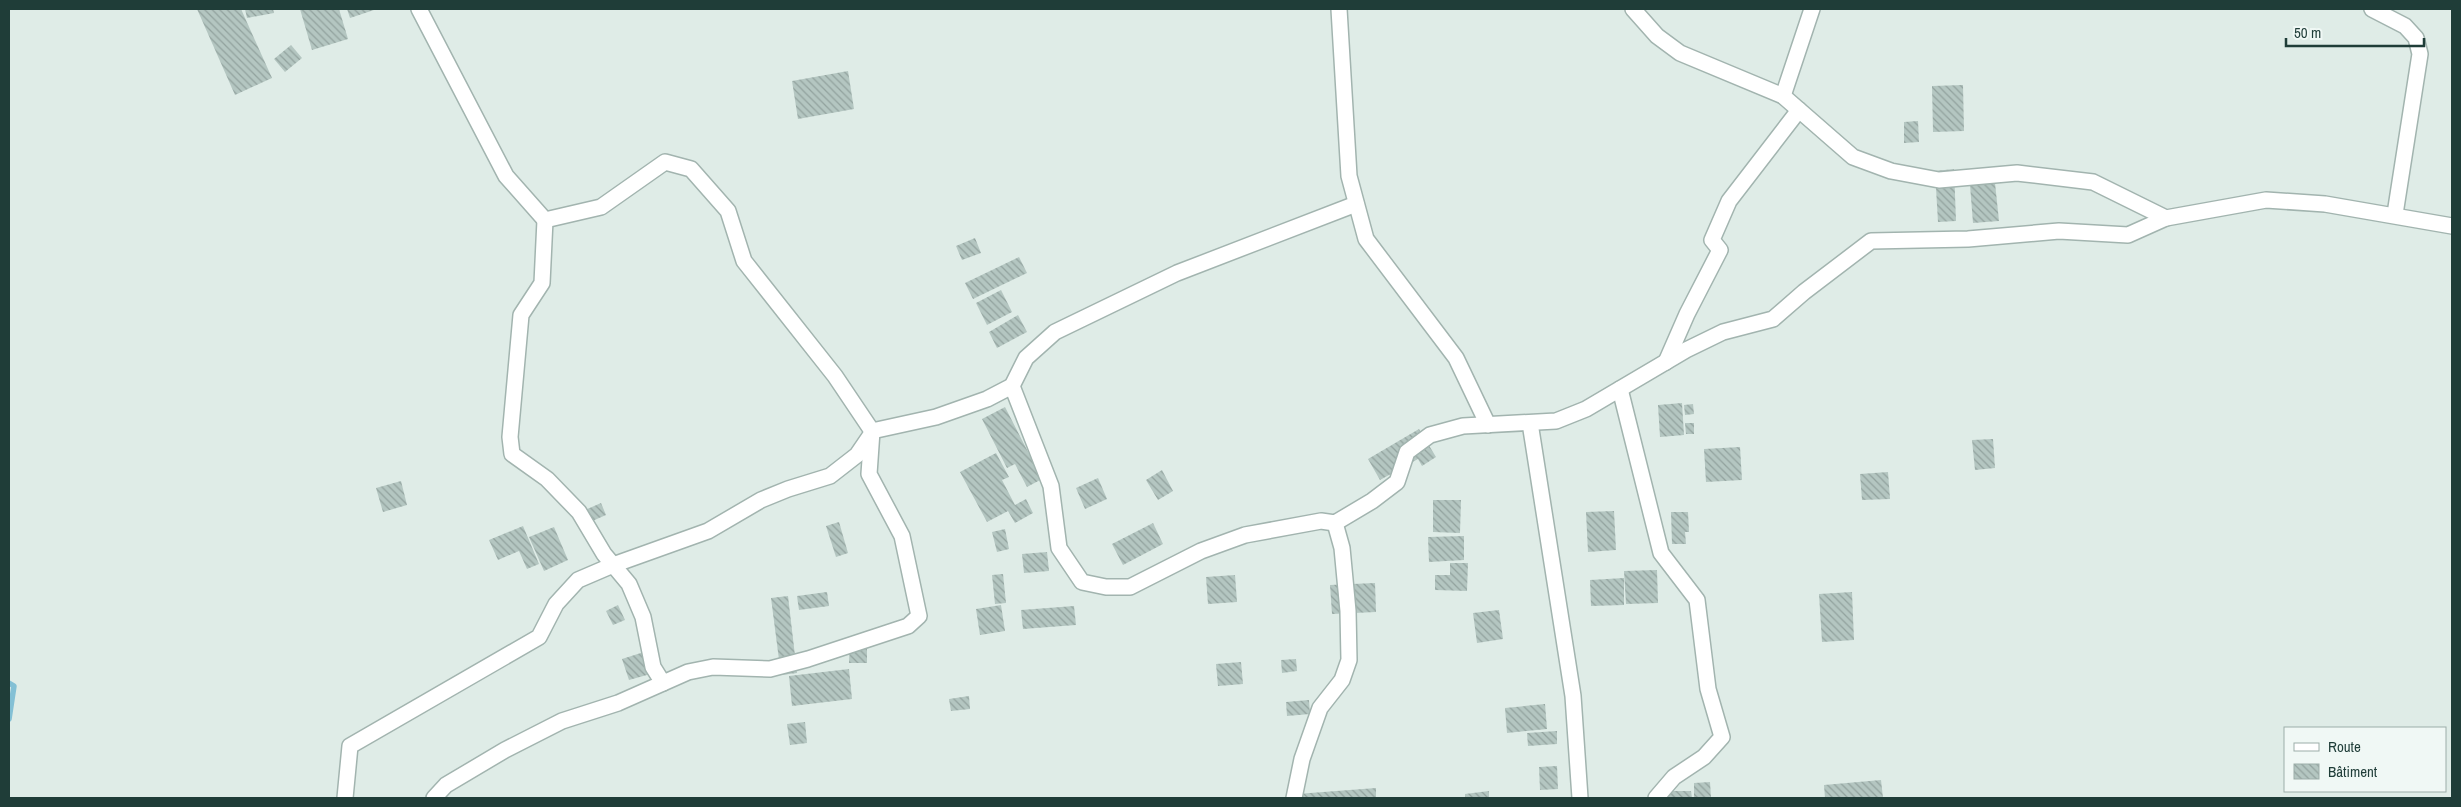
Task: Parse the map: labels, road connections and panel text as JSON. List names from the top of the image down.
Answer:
{
  "legend": ["Route", "Bâtiment"],
  "scale_bar": "50 m"
}
